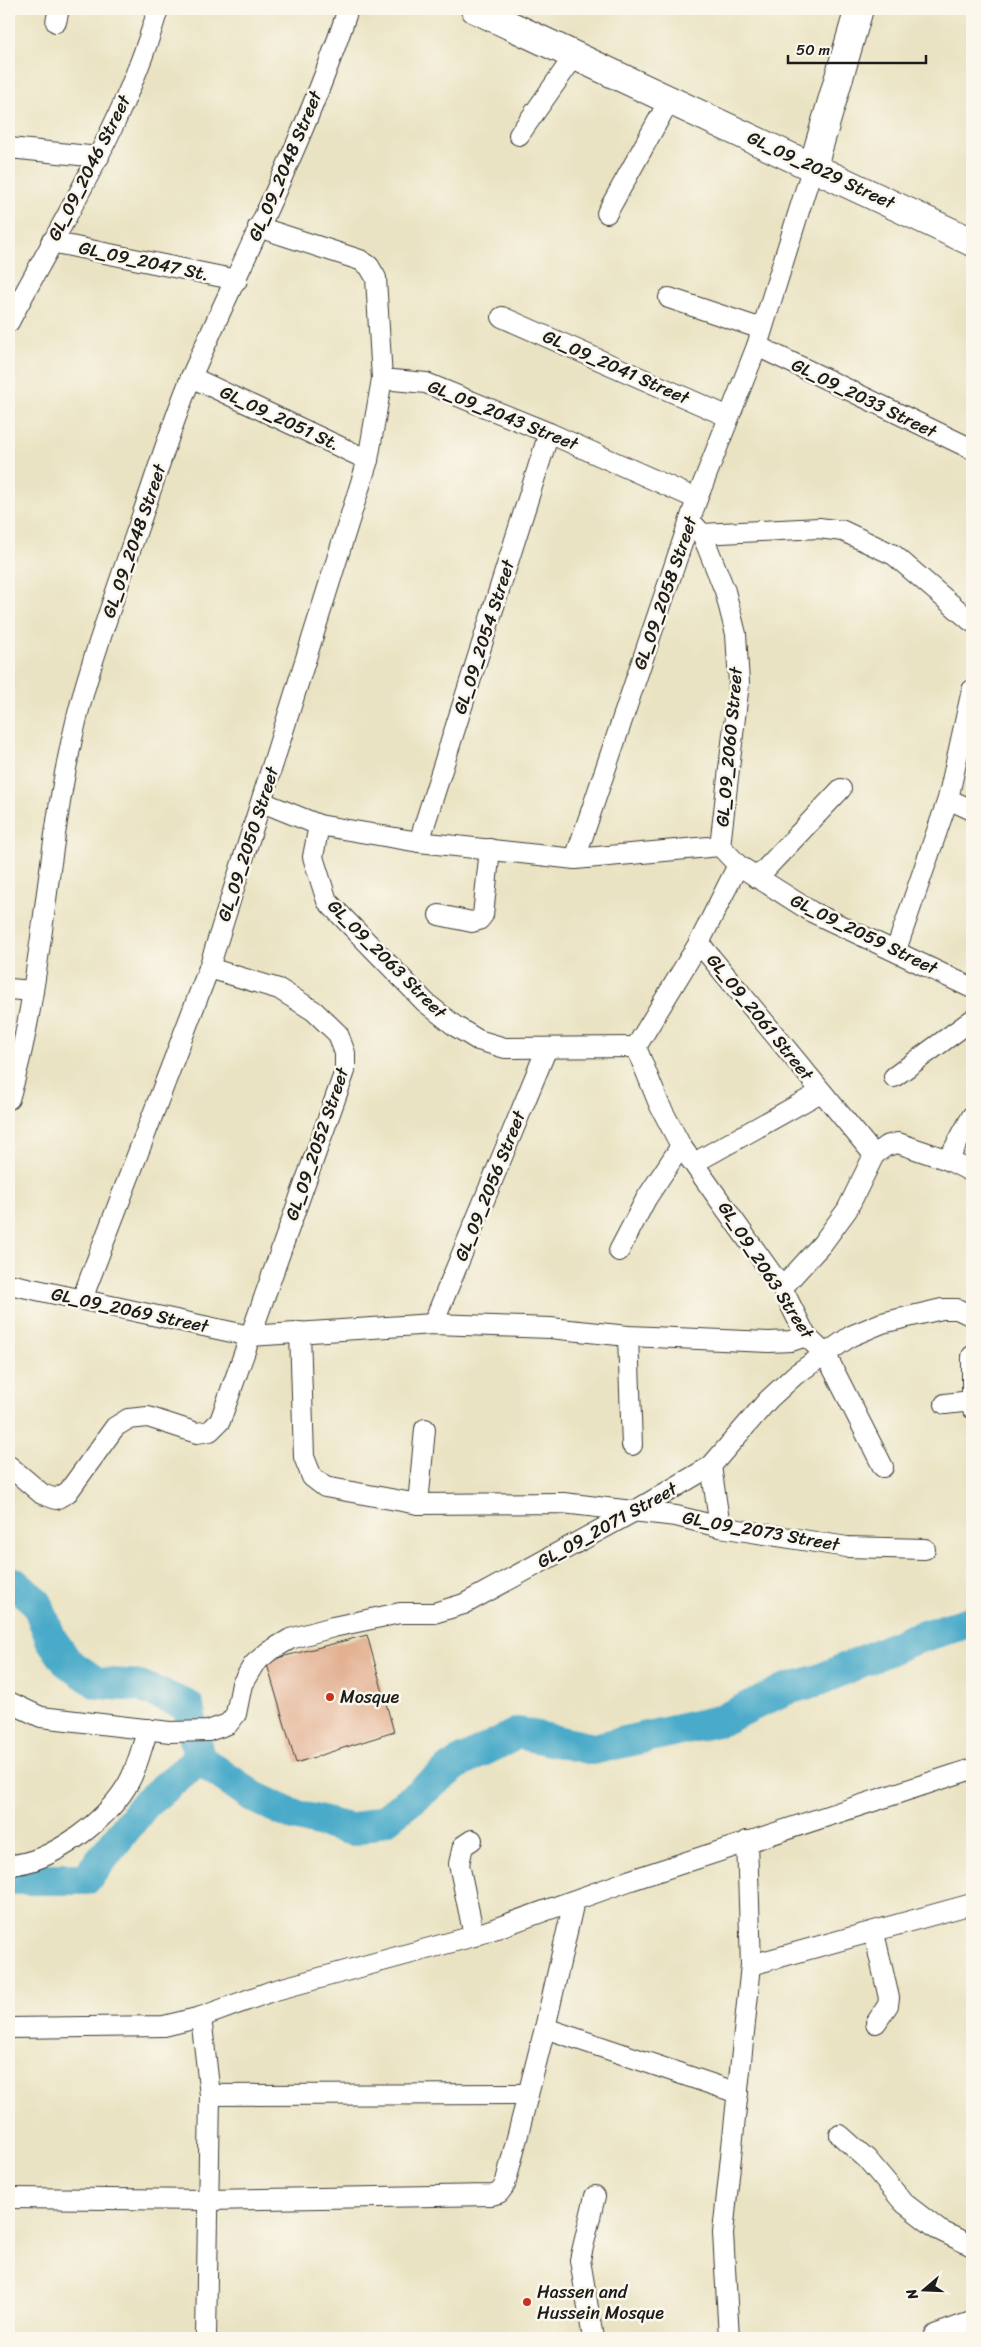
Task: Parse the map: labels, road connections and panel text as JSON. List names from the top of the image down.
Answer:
{
  "streets": {
    "main road": ["GL_09_2029 Street"],
    "street": [
      "GL_09_2048 Street",
      "GL_09_2046 Street",
      "GL_09_2047 St.",
      "GL_09_2041 Street",
      "GL_09_2033 Street",
      "GL_09_2043 Street",
      "GL_09_2051 St.",
      "GL_09_2058 Street",
      "GL_09_2054 Street",
      "GL_09_2060 Street",
      "GL_09_2050 Street",
      "GL_09_2059 Street",
      "GL_09_2063 Street",
      "GL_09_2061 Street",
      "GL_09_2052 Street",
      "GL_09_2056 Street",
      "GL_09_2069 Street",
      "GL_09_2071 Street",
      "GL_09_2073 Street"
    ]
  },
  "crossings": [
    ["GL_09_2048 Street", "GL_09_2047 St."],
    ["GL_09_2048 Street", "GL_09_2051 St."],
    ["GL_09_2046 Street", "GL_09_2047 St."],
    ["GL_09_2029 Street", "GL_09_2058 Street"],
    ["GL_09_2041 Street", "GL_09_2058 Street"],
    ["GL_09_2033 Street", "GL_09_2058 Street"],
    ["GL_09_2043 Street", "GL_09_2058 Street"],
    ["GL_09_2043 Street", "GL_09_2054 Street"],
    ["GL_09_2043 Street", "GL_09_2050 Street"],
    ["GL_09_2051 St.", "GL_09_2050 Street"],
    ["GL_09_2058 Street", "GL_09_2060 Street"],
    ["GL_09_2060 Street", "GL_09_2059 Street"],
    ["GL_09_2050 Street", "GL_09_2052 Street"],
    ["GL_09_2050 Street", "GL_09_2069 Street"],
    ["GL_09_2063 Street", "GL_09_2061 Street"],
    ["GL_09_2063 Street", "GL_09_2056 Street"],
    ["GL_09_2063 Street", "GL_09_2069 Street"],
    ["GL_09_2063 Street", "GL_09_2071 Street"],
    ["GL_09_2052 Street", "GL_09_2069 Street"],
    ["GL_09_2056 Street", "GL_09_2069 Street"],
    ["GL_09_2069 Street", "GL_09_2073 Street"],
    ["GL_09_2071 Street", "GL_09_2073 Street"]
  ],
  "places": ["Mosque", "Hassen and Hussein Mosque"],
  "scale_bar": "50 m",
  "north": "left"
}
